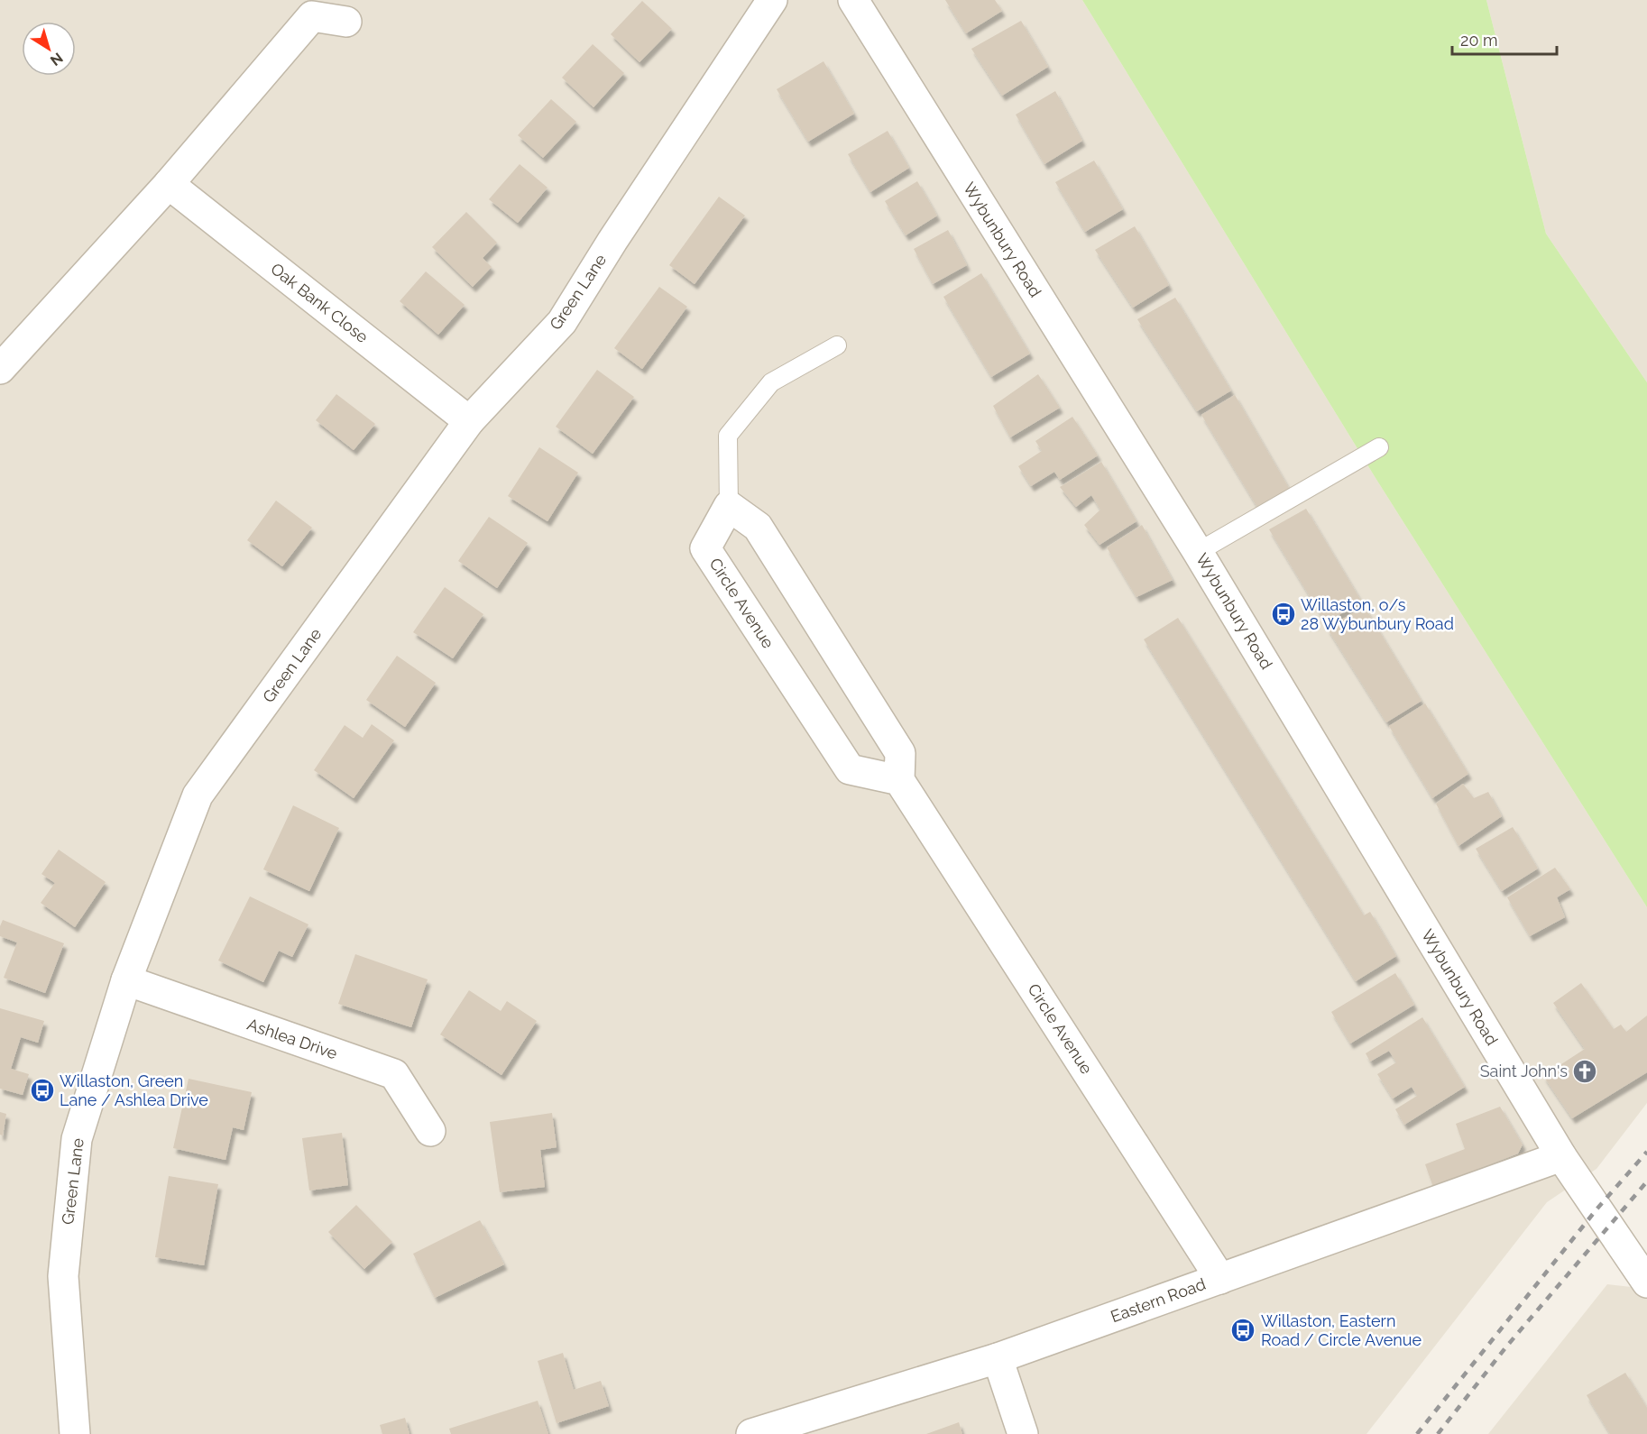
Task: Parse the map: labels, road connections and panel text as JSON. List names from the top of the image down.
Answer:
{
  "streets": {
    "street": [
      "Wybunbury Road",
      "Green Lane",
      "Oak Bank Close",
      "Circle Avenue",
      "Ashlea Drive",
      "Eastern Road"
    ]
  },
  "crossings": [
    ["Wybunbury Road", "Eastern Road"],
    ["Green Lane", "Oak Bank Close"],
    ["Green Lane", "Ashlea Drive"],
    ["Circle Avenue", "Eastern Road"]
  ],
  "places": {
    "bus stop": ["Willaston, o/s 28 Wybunbury Road", "Willaston, Green Lane / Ashlea Drive", "Willaston, Eastern Road / Circle Avenue"],
    "church": ["Saint John's"]
  },
  "scale_bar": "20 m",
  "north": "bottom right"
}
